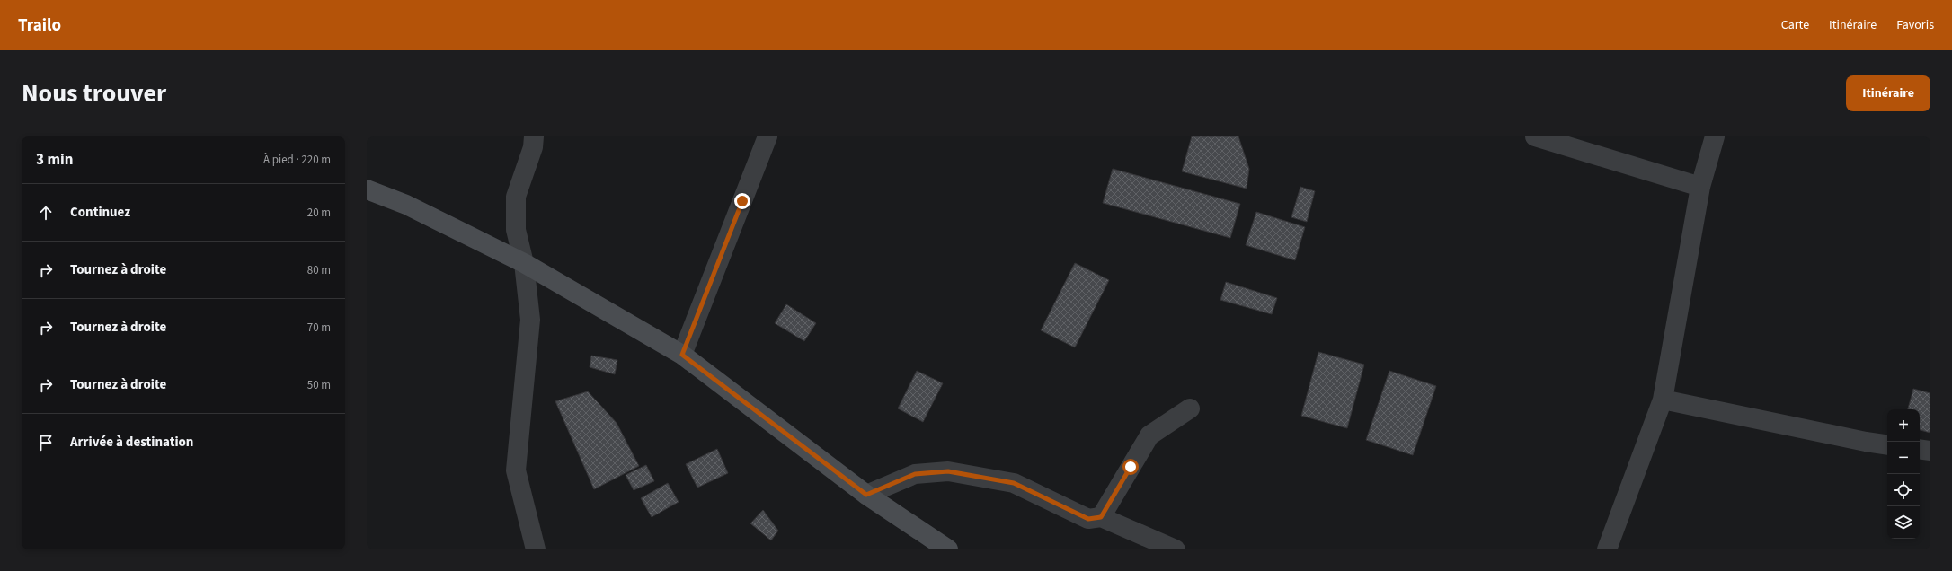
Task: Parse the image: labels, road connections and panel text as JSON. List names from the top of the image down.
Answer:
{
  "page": {
    "header": "Trailo",
    "nav": ["Carte", "Itinéraire", "Favoris"],
    "title": "Nous trouver",
    "buttons": "Itinéraire",
    "heading": ["3 min", "À pied · 220 m"],
    "list": [
      ["Continuez", "20 m"],
      ["Tournez à droite", "80 m"],
      ["Tournez à droite", "70 m"],
      ["Tournez à droite", "50 m"],
      "Arrivée à destination"
    ],
    "map_buttons": ["+", "−"]
  }
}
